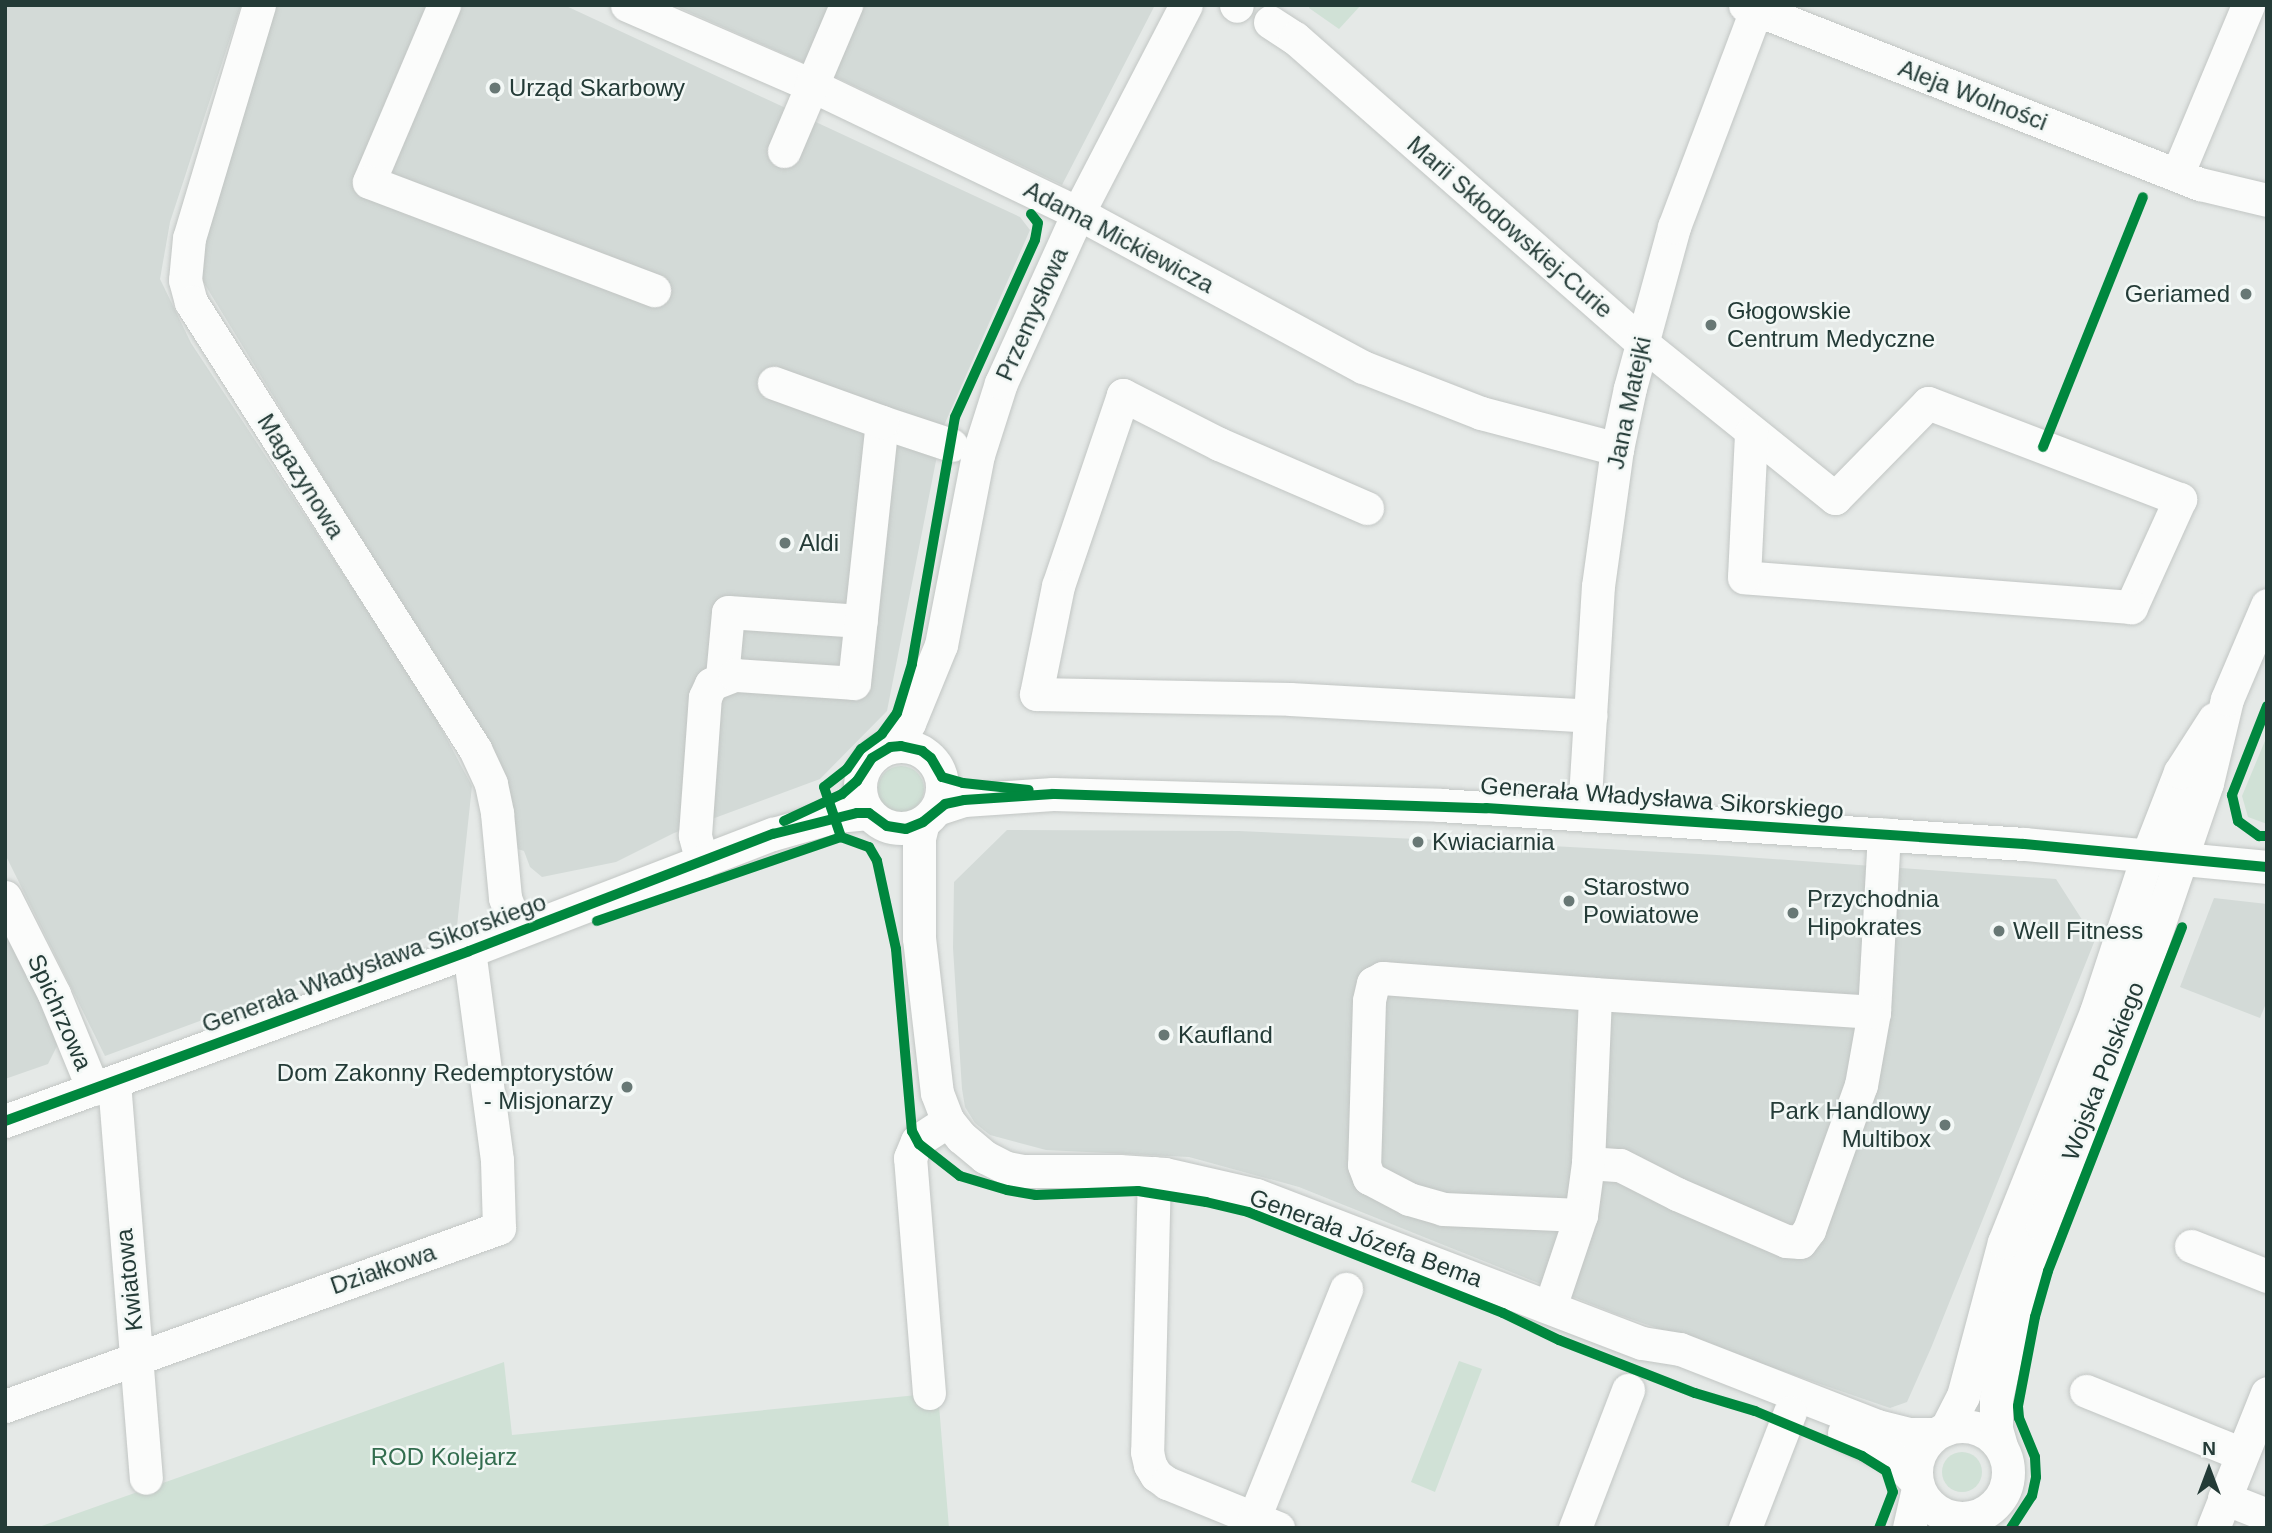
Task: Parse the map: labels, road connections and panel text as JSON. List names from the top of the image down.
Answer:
{
  "streets": {
    "street": [
      "Aleja Wolności",
      "Marii Skłodowskiej-Curie",
      "Adama Mickiewicza",
      "Przemysłowa",
      "Jana Matejki",
      "Magazynowa",
      "Generała Władysława Sikorskiego",
      "Spichrzowa",
      "Wojska Polskiego",
      "Generała Józefa Bema",
      "Działkowa",
      "Kwiatowa"
    ]
  },
  "crossings": [
    ["Aleja Wolności", "Jana Matejki"],
    ["Marii Skłodowskiej-Curie", "Jana Matejki"],
    ["Adama Mickiewicza", "Przemysłowa"],
    ["Adama Mickiewicza", "Jana Matejki"],
    ["Przemysłowa", "Generała Władysława Sikorskiego"],
    ["Przemysłowa", "Generała Józefa Bema"],
    ["Jana Matejki", "Generała Władysława Sikorskiego"],
    ["Magazynowa", "Generała Władysława Sikorskiego"],
    ["Generała Władysława Sikorskiego", "Spichrzowa"],
    ["Generała Władysława Sikorskiego", "Wojska Polskiego"],
    ["Generała Władysława Sikorskiego", "Generała Józefa Bema"],
    ["Generała Władysława Sikorskiego", "Działkowa"],
    ["Generała Władysława Sikorskiego", "Kwiatowa"],
    ["Spichrzowa", "Kwiatowa"],
    ["Wojska Polskiego", "Generała Józefa Bema"],
    ["Działkowa", "Kwiatowa"]
  ],
  "parks": ["ROD Kolejarz"],
  "places": [
    "Urząd Skarbowy",
    "Geriamed",
    "Głogowskie Centrum Medyczne",
    "Aldi",
    "Kwiaciarnia",
    "Starostwo Powiatowe",
    "Przychodnia Hipokrates",
    "Well Fitness",
    "Kaufland",
    "Dom Zakonny Redemptorystów - Misjonarzy",
    "Park Handlowy Multibox"
  ],
  "north": "top"
}
